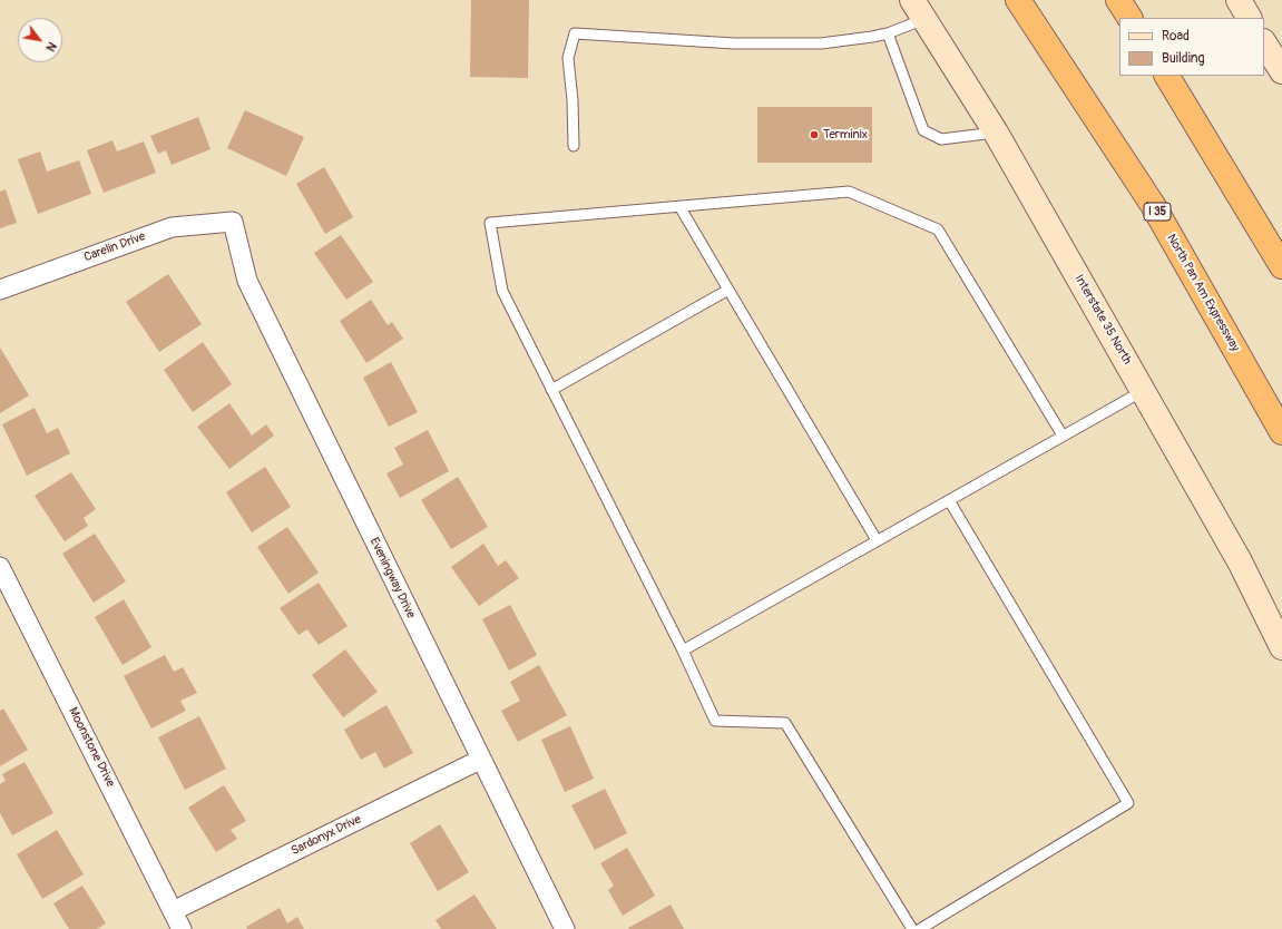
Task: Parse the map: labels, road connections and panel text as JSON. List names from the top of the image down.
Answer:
{
  "streets": {
    "highway": ["I 35", "North Pan Am Expressway"],
    "main road": ["Interstate 35 North"],
    "street": [
      "Carelin Drive",
      "Eveningway Drive",
      "Moonstone Drive",
      "Sardonyx Drive"
    ]
  },
  "crossings": [
    ["Carelin Drive", "Eveningway Drive"],
    ["Eveningway Drive", "Sardonyx Drive"],
    ["Moonstone Drive", "Sardonyx Drive"]
  ],
  "places": ["Terminix"],
  "legend": ["Road", "Building"],
  "north": "bottom right"
}
